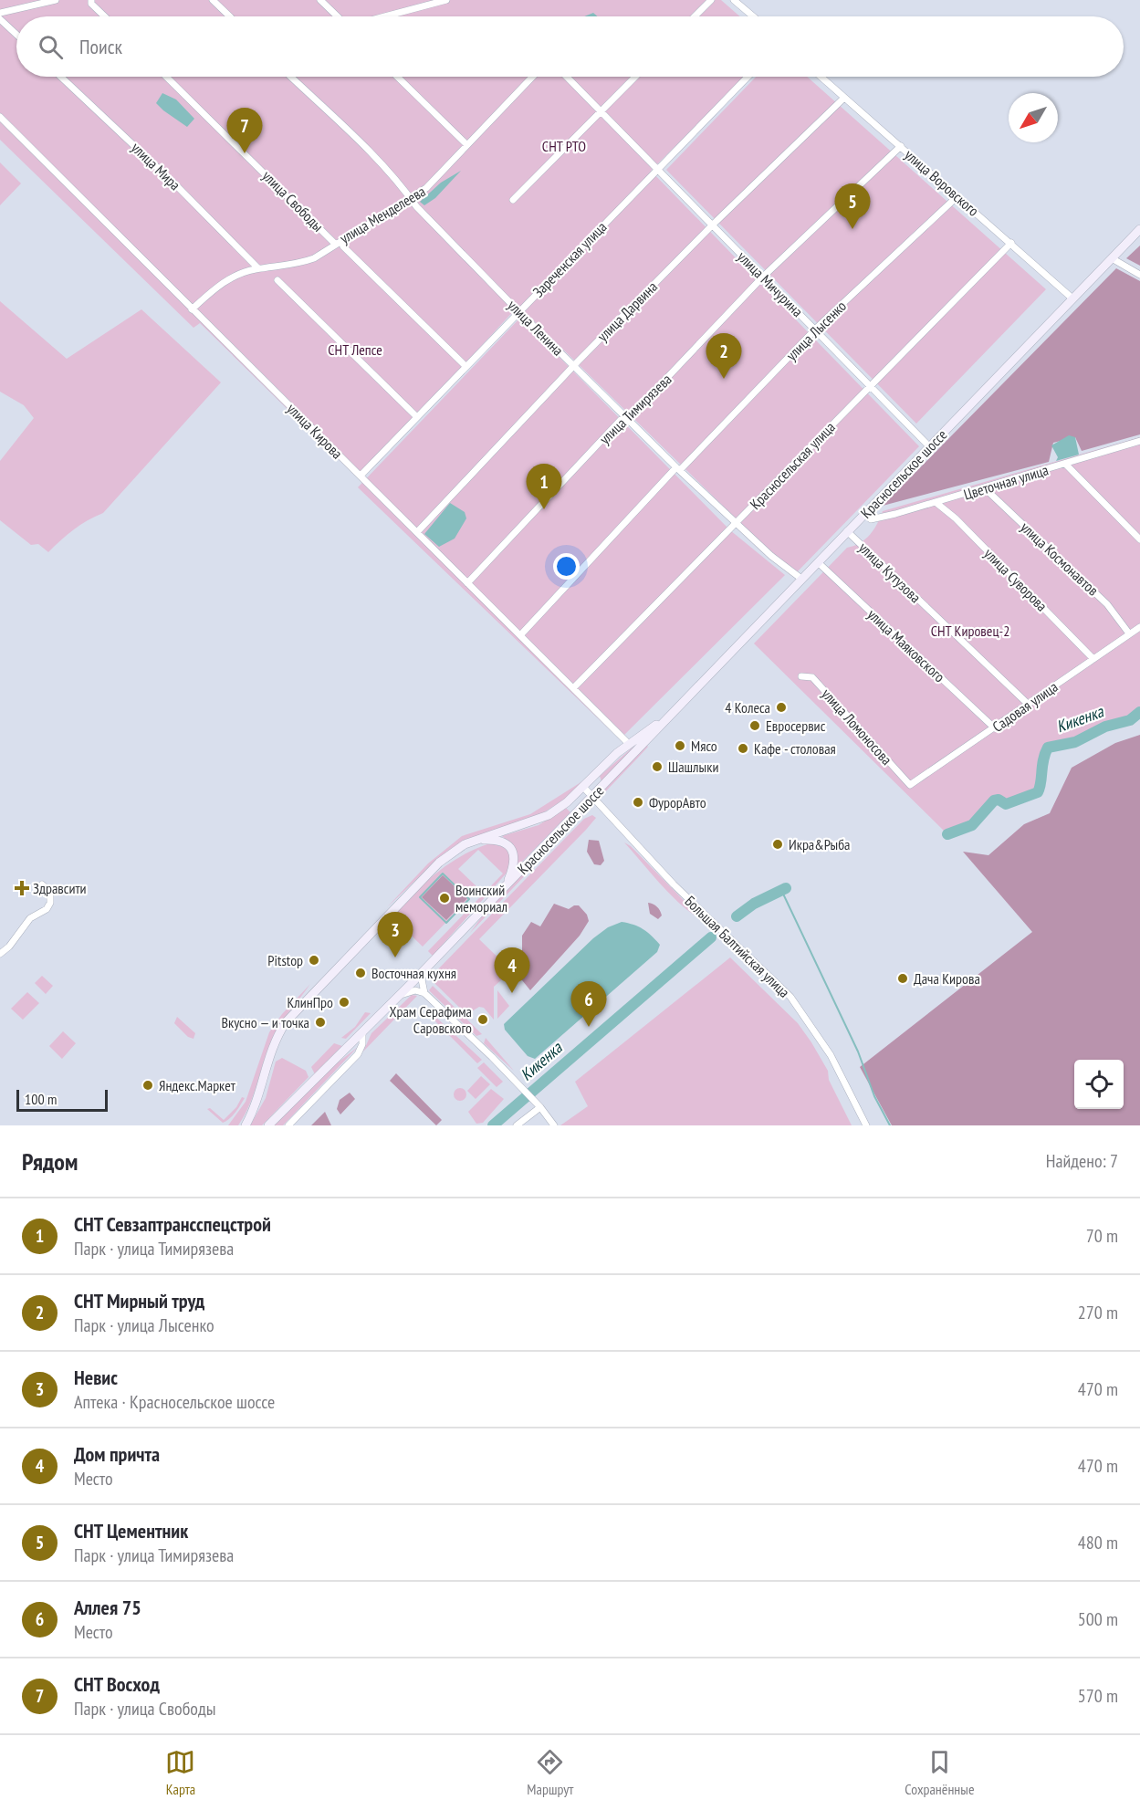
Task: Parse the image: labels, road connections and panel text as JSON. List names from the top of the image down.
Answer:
{
  "streets": {
    "main road": ["Красносельское шоссе"],
    "street": [
      "улица Мира",
      "улица Воровского",
      "улица Свободы",
      "улица Менделеева",
      "Зареченская улица",
      "улица Мичурина",
      "улица Дарвина",
      "улица Ленина",
      "улица Лысенко",
      "улица Тимирязева",
      "улица Кирова",
      "Красносельская улица",
      "Цветочная улица",
      "улица Космонавтов",
      "улица Кутузова",
      "улица Суворова",
      "улица Маяковского",
      "Садовая улица",
      "улица Ломоносова",
      "Большая Балтийская улица"
    ]
  },
  "crossings": [
    ["улица Мира", "улица Менделеева"],
    ["улица Воровского", "улица Дарвина"],
    ["улица Воровского", "улица Лысенко"],
    ["улица Воровского", "улица Тимирязева"],
    ["улица Воровского", "Красносельская улица"],
    ["улица Воровского", "Красносельское шоссе"],
    ["улица Свободы", "улица Менделеева"],
    ["улица Менделеева", "улица Ленина"],
    ["улица Менделеева", "улица Кирова"],
    ["Зареченская улица", "улица Мичурина"],
    ["Зареченская улица", "улица Ленина"],
    ["Зареченская улица", "улица Кирова"],
    ["улица Мичурина", "улица Дарвина"],
    ["улица Мичурина", "улица Лысенко"],
    ["улица Мичурина", "улица Тимирязева"],
    ["улица Мичурина", "Красносельская улица"],
    ["улица Мичурина", "Красносельское шоссе"],
    ["улица Дарвина", "улица Ленина"],
    ["улица Дарвина", "улица Кирова"],
    ["улица Ленина", "улица Лысенко"],
    ["улица Ленина", "улица Тимирязева"],
    ["улица Ленина", "Красносельская улица"],
    ["улица Ленина", "Красносельское шоссе"],
    ["улица Лысенко", "улица Кирова"],
    ["улица Тимирязева", "улица Кирова"],
    ["улица Кирова", "Красносельская улица"],
    ["улица Кирова", "Красносельское шоссе"],
    ["Красносельское шоссе", "Цветочная улица"],
    ["Красносельское шоссе", "улица Кутузова"],
    ["Красносельское шоссе", "улица Маяковского"],
    ["Красносельское шоссе", "Большая Балтийская улица"],
    ["Цветочная улица", "улица Космонавтов"],
    ["Цветочная улица", "улица Суворова"],
    ["улица Космонавтов", "Садовая улица"],
    ["улица Кутузова", "Садовая улица"],
    ["улица Суворова", "Садовая улица"],
    ["улица Маяковского", "Садовая улица"],
    ["Садовая улица", "улица Ломоносова"]
  ],
  "water": ["Кикенка"],
  "parks": ["СНТ РТО", "СНТ Лепсе", "СНТ Кировец-2"],
  "places": {
    "other": [
      "4 Колеса",
      "Евросервис",
      "Мясо",
      "Кафе - столовая",
      "Шашлыки",
      "ФурорАвто",
      "Икра&Рыба",
      "Воинский мемориал",
      "Pitstop",
      "Восточная кухня",
      "Дача Кирова",
      "КлинПро",
      "Храм Серафима Саровского",
      "Вкусно — и точка",
      "Яндекс.Маркет"
    ],
    "health": ["Здравсити"]
  },
  "scale_bar": "100 m",
  "north": "bottom left",
  "page": {
    "search": "Поиск",
    "pins": [
      "7",
      "5",
      "2",
      "1",
      "3",
      "4",
      "6"
    ],
    "scale": "100 m",
    "heading": ["Рядом", "Найдено: 7"],
    "list": [
      {
        "mark": "1",
        "name": "СНТ Севзаптрансспецстрой",
        "note": "Парк · улица Тимирязева",
        "value": "70 m"
      },
      {
        "mark": "2",
        "name": "СНТ Мирный труд",
        "note": "Парк · улица Лысенко",
        "value": "270 m"
      },
      {
        "mark": "3",
        "name": "Невис",
        "note": "Аптека · Красносельское шоссе",
        "value": "470 m"
      },
      {
        "mark": "4",
        "name": "Дом причта",
        "note": "Место",
        "value": "470 m"
      },
      {
        "mark": "5",
        "name": "СНТ Цементник",
        "note": "Парк · улица Тимирязева",
        "value": "480 m"
      },
      {
        "mark": "6",
        "name": "Аллея 75",
        "note": "Место",
        "value": "500 m"
      },
      {
        "mark": "7",
        "name": "СНТ Восход",
        "note": "Парк · улица Свободы",
        "value": "570 m"
      }
    ],
    "nav": ["Карта", "Маршрут", "Сохранённые"]
  }
}
